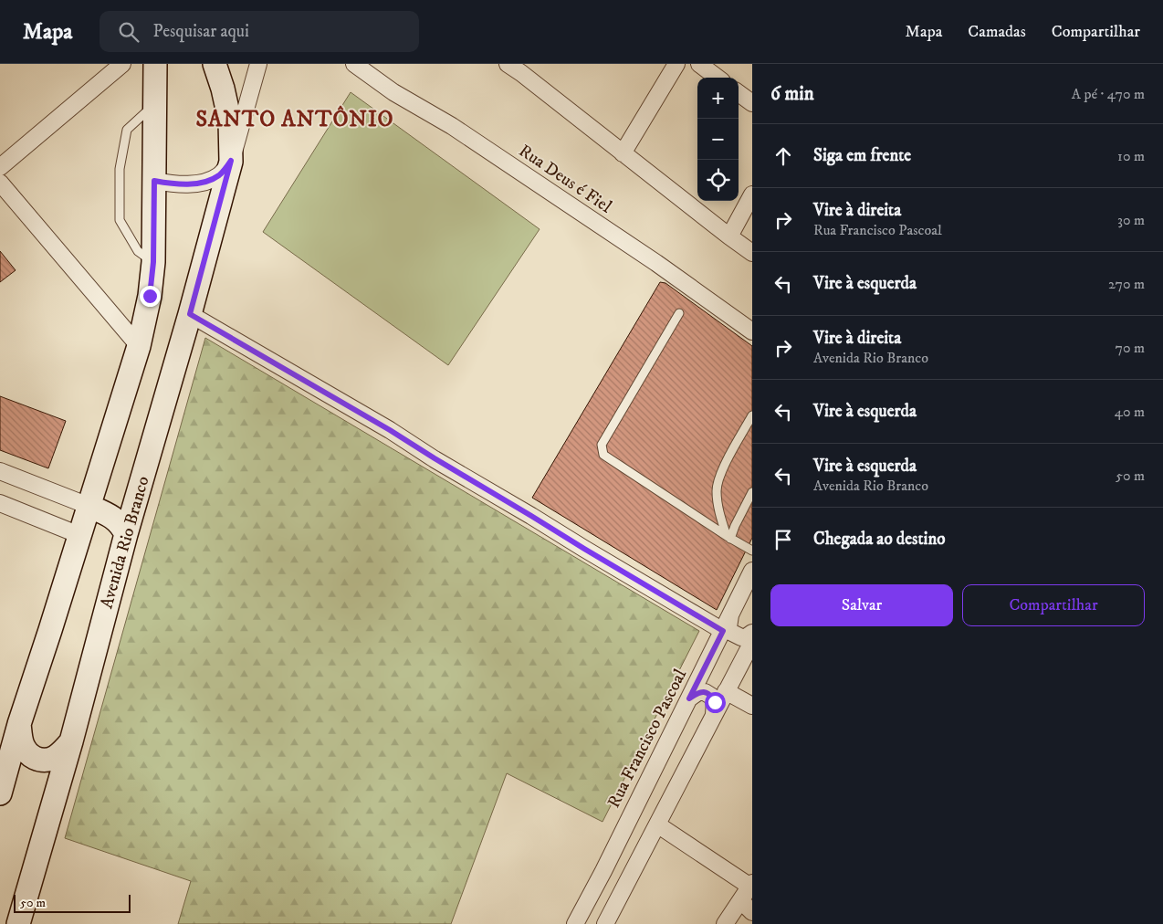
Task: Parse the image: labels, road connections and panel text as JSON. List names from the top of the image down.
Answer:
{
  "streets": {
    "main road": ["Avenida Rio Branco"],
    "street": ["Rua Deus é Fiel", "Rua Francisco Pascoal"]
  },
  "districts": ["SANTO ANTÔNIO"],
  "scale_bar": "50 m",
  "page": {
    "header": "Mapa",
    "search": "Pesquisar aqui",
    "nav": ["Mapa", "Camadas", "Compartilhar"],
    "heading": ["6 min", "A pé · 470 m"],
    "map_buttons": ["+", "−"],
    "list": [
      ["Siga em frente", "10 m"],
      ["Vire à direita", "Rua Francisco Pascoal", "30 m"],
      ["Vire à esquerda", "270 m"],
      ["Vire à direita", "Avenida Rio Branco", "70 m"],
      ["Vire à esquerda", "40 m"],
      ["Vire à esquerda", "Avenida Rio Branco", "50 m"],
      "Chegada ao destino"
    ],
    "buttons": ["Salvar", "Compartilhar"],
    "scale": "50 m"
  }
}
